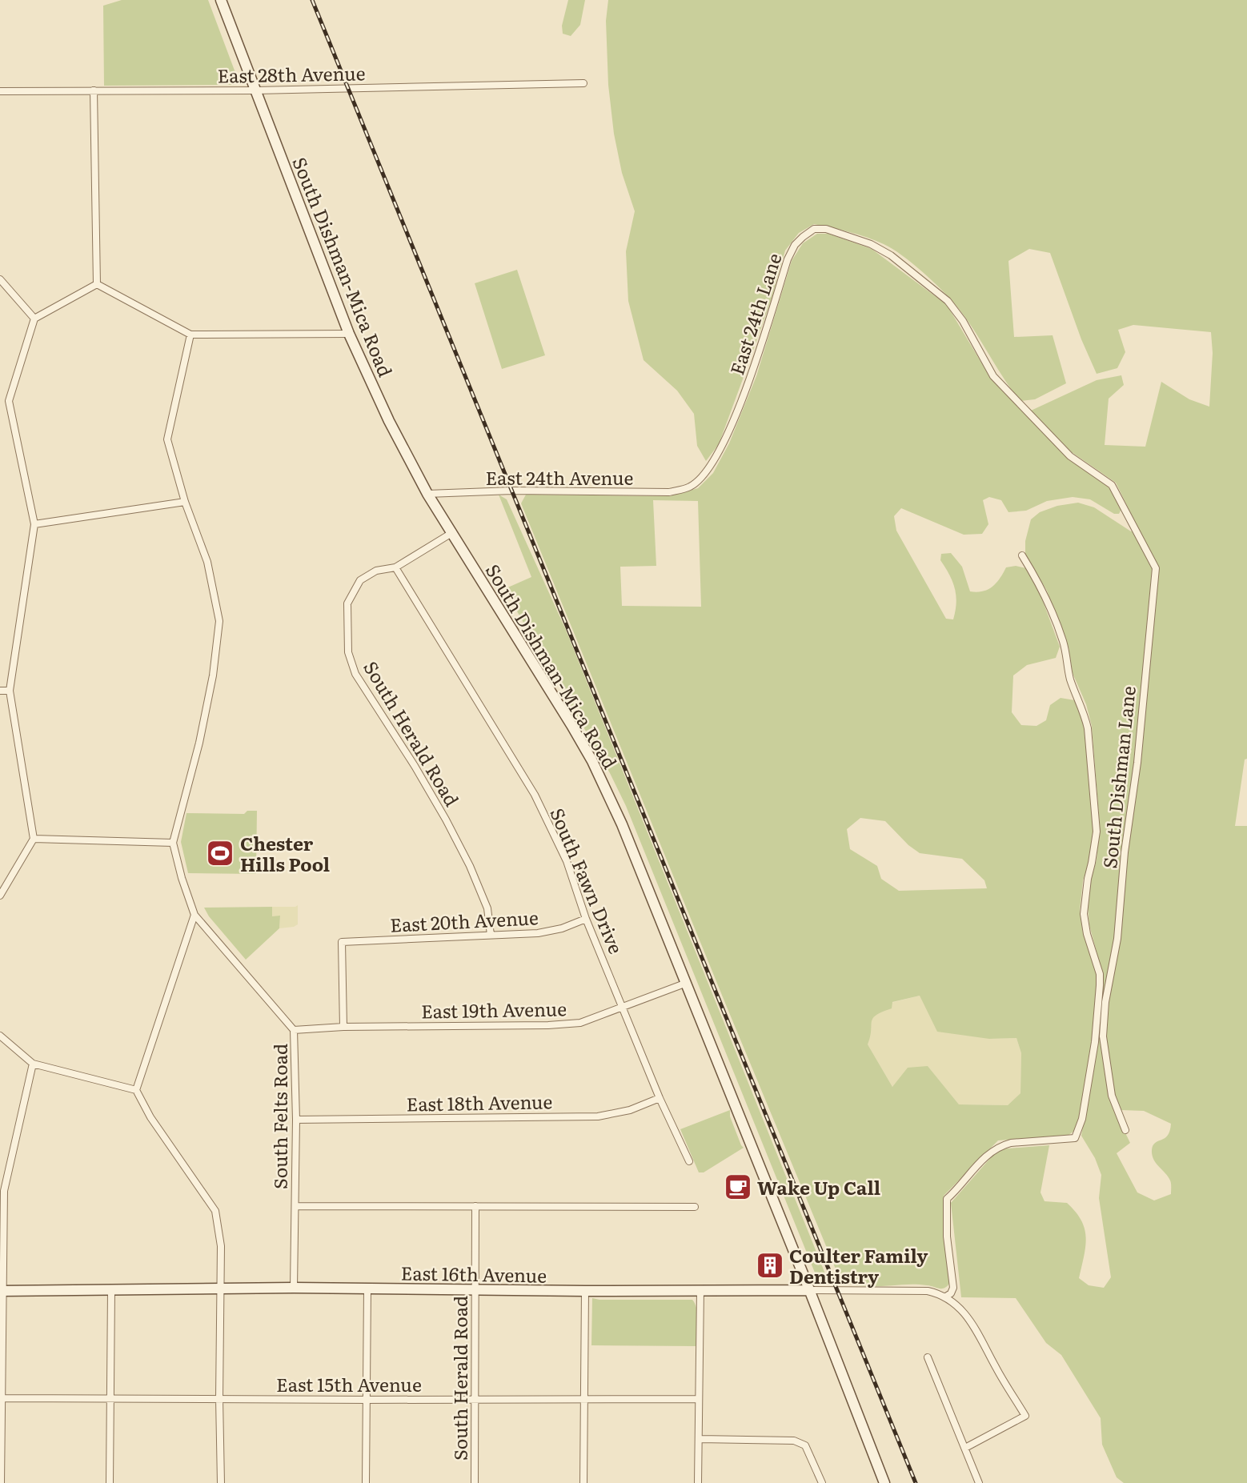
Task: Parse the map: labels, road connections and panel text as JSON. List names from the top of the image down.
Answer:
{
  "streets": {
    "main road": ["South Dishman-Mica Road", "East 16th Avenue"],
    "street": [
      "East 28th Avenue",
      "East 24th Lane",
      "East 24th Avenue",
      "South Herald Road",
      "South Dishman Lane",
      "South Fawn Drive",
      "East 20th Avenue",
      "East 19th Avenue",
      "East 18th Avenue",
      "South Felts Road",
      "East 15th Avenue"
    ]
  },
  "crossings": [
    ["East 28th Avenue", "South Dishman-Mica Road"],
    ["South Dishman-Mica Road", "East 24th Avenue"],
    ["South Dishman-Mica Road", "South Herald Road"],
    ["South Dishman-Mica Road", "East 19th Avenue"],
    ["South Dishman-Mica Road", "East 16th Avenue"],
    ["East 24th Lane", "East 24th Avenue"],
    ["East 24th Lane", "South Dishman Lane"],
    ["South Herald Road", "South Fawn Drive"],
    ["South Herald Road", "East 20th Avenue"],
    ["South Herald Road", "East 16th Avenue"],
    ["South Herald Road", "East 15th Avenue"],
    ["South Fawn Drive", "East 20th Avenue"],
    ["South Fawn Drive", "East 19th Avenue"],
    ["South Fawn Drive", "East 18th Avenue"],
    ["East 20th Avenue", "East 19th Avenue"],
    ["East 19th Avenue", "South Felts Road"],
    ["East 18th Avenue", "South Felts Road"],
    ["South Felts Road", "East 16th Avenue"]
  ],
  "places": {
    "sports": ["Chester Hills Pool"],
    "cafe": ["Wake Up Call"],
    "building": ["Coulter Family Dentistry"]
  }
}
